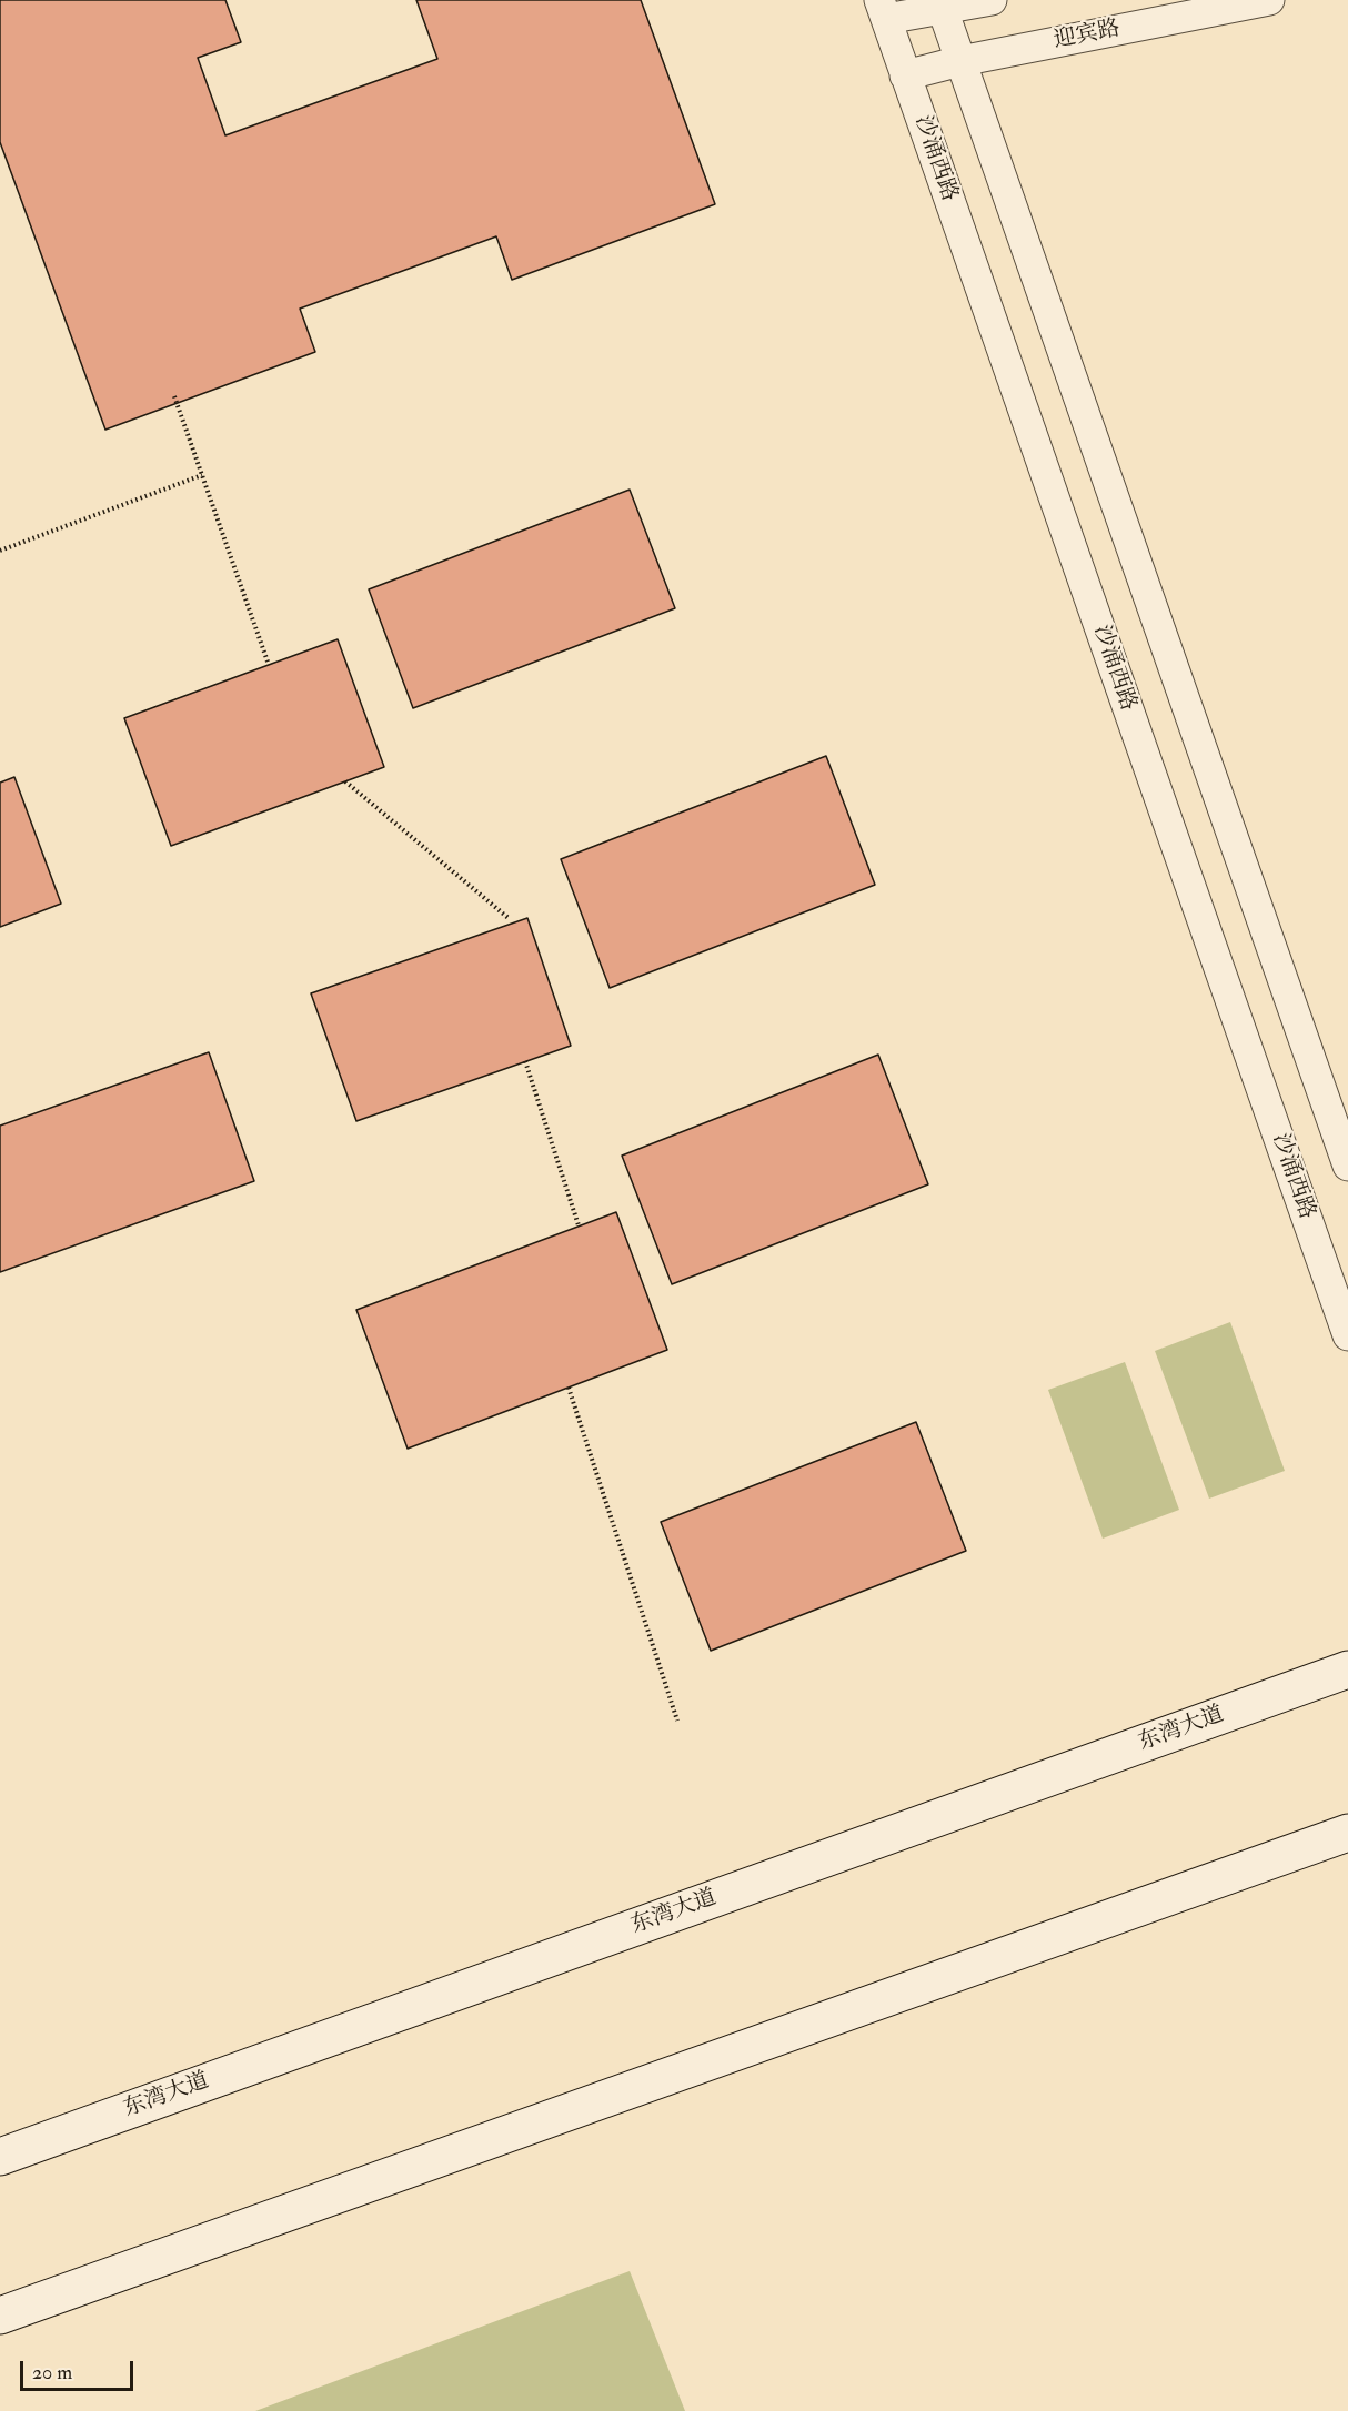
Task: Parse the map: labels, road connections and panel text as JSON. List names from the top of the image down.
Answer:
{
  "streets": {
    "main road": ["东湾大道"],
    "street": ["迎宾路", "沙涌西路"]
  },
  "crossings": [
    ["迎宾路", "沙涌西路"]
  ],
  "scale_bar": "20 m"
}
